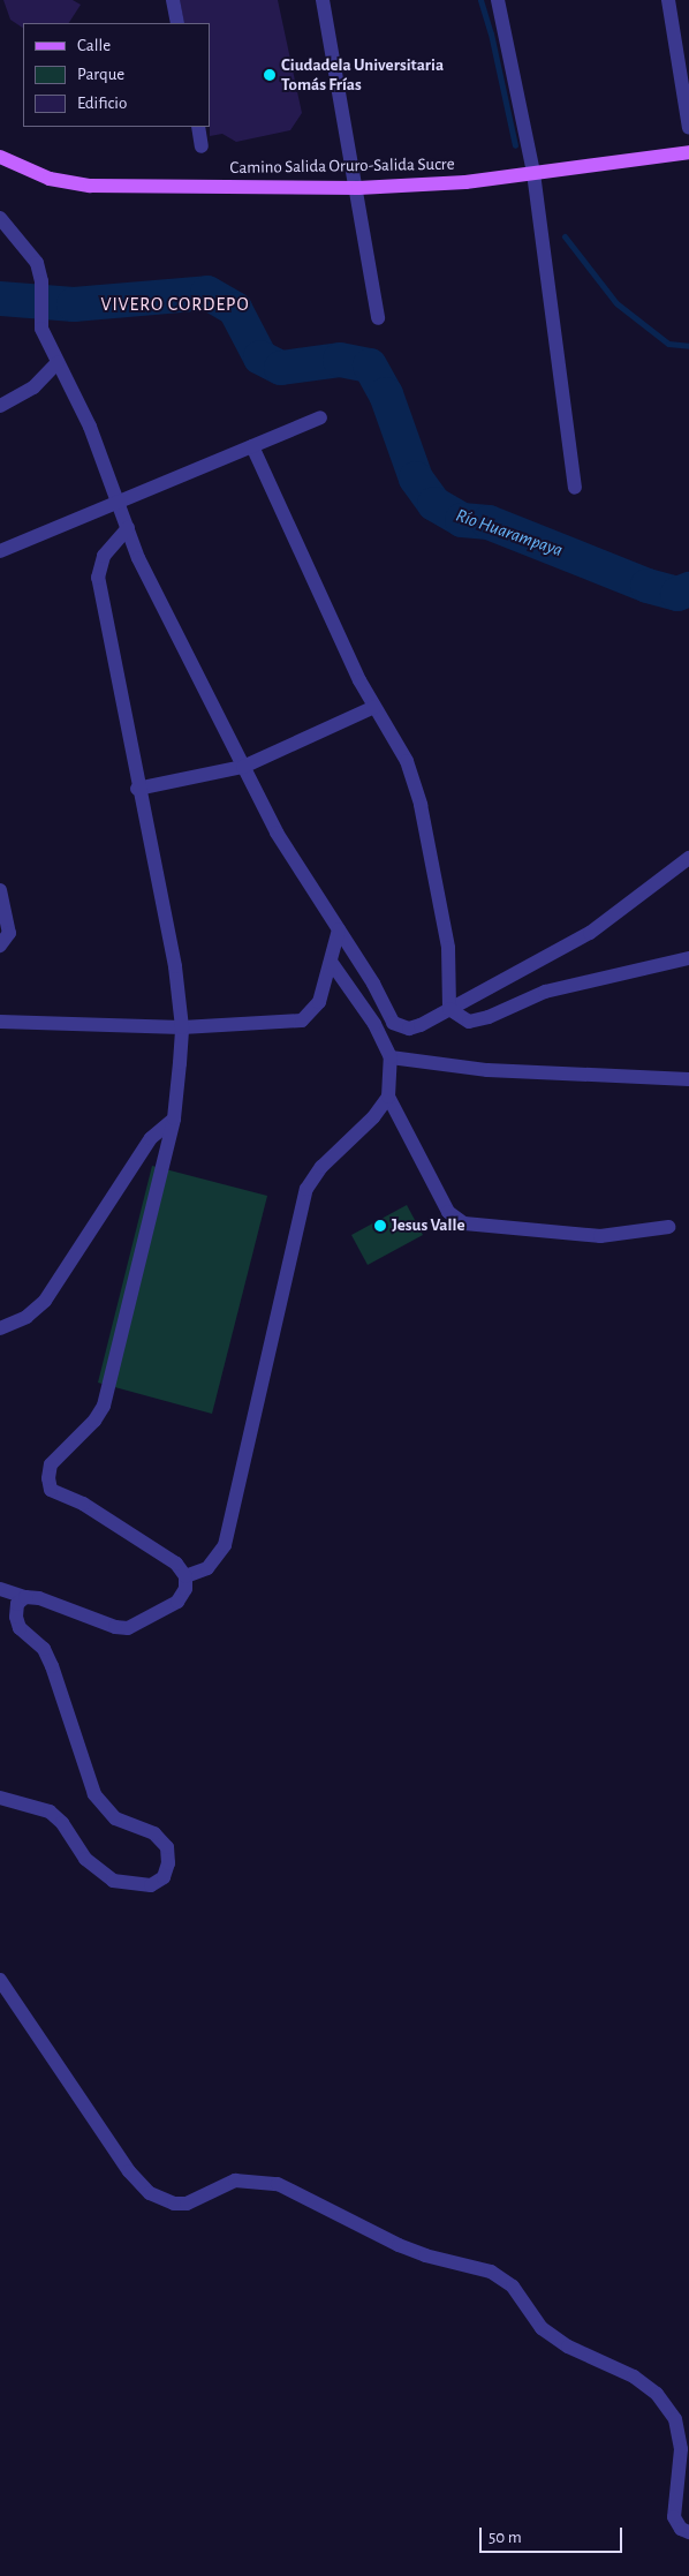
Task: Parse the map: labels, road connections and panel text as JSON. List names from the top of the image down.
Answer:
{
  "streets": {
    "main road": ["Camino Salida Oruro-Salida Sucre"]
  },
  "districts": ["VIVERO CORDEPO"],
  "water": ["Río Huarampaya"],
  "places": ["Ciudadela Universitaria Tomás Frías", "Jesus Valle"],
  "legend": ["Calle", "Parque", "Edificio"],
  "scale_bar": "50 m"
}
